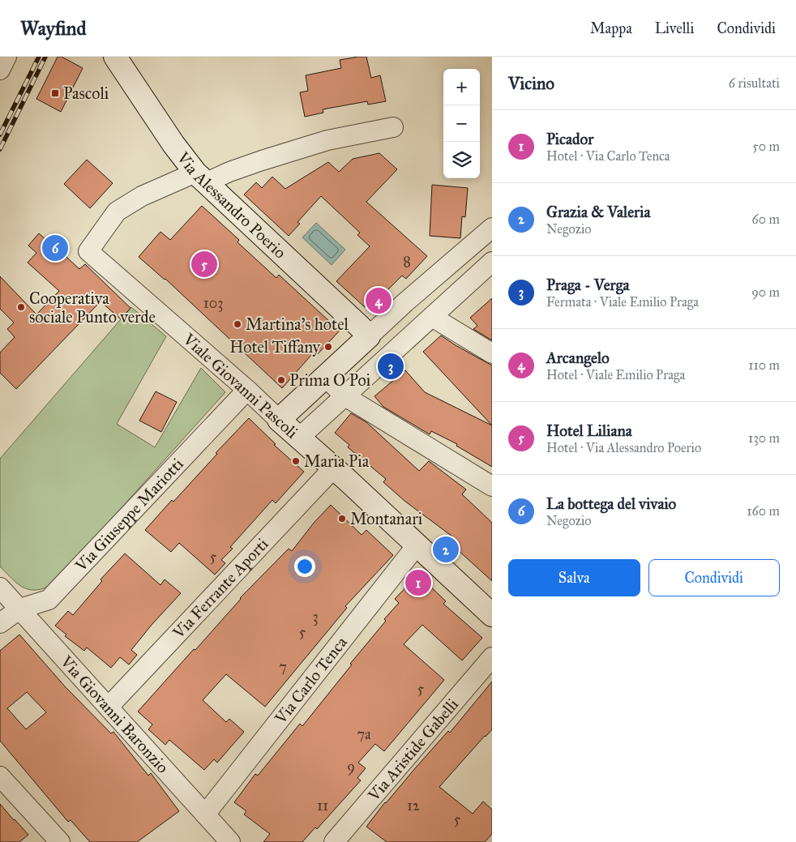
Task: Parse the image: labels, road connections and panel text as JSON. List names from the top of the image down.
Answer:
{
  "streets": {
    "street": [
      "Via Alessandro Poerio",
      "Viale Giovanni Pascoli",
      "Via Giuseppe Mariotti",
      "Via Ferrante Aporti",
      "Via Carlo Tenca",
      "Via Giovanni Baronzio",
      "Via Aristide Gabelli"
    ]
  },
  "crossings": [
    ["Via Alessandro Poerio", "Viale Giovanni Pascoli"],
    ["Viale Giovanni Pascoli", "Via Giuseppe Mariotti"],
    ["Viale Giovanni Pascoli", "Via Ferrante Aporti"],
    ["Viale Giovanni Pascoli", "Via Carlo Tenca"],
    ["Via Giuseppe Mariotti", "Via Giovanni Baronzio"],
    ["Via Ferrante Aporti", "Via Giovanni Baronzio"],
    ["Via Carlo Tenca", "Via Giovanni Baronzio"]
  ],
  "places": {
    "transit": ["Pascoli"],
    "other": [
      "Cooperativa sociale Punto verde",
      "Martina's hotel",
      "Hotel Tiffany",
      "Prima O Poi",
      "Maria Pia",
      "Montanari"
    ]
  },
  "house_numbers": [
    "8",
    "103",
    "5",
    "3",
    "5",
    "7",
    "5",
    "7a",
    "9",
    "11",
    "12",
    "5"
  ],
  "page": {
    "header": "Wayfind",
    "nav": ["Mappa", "Livelli", "Condividi"],
    "heading": ["Vicino", "6 risultati"],
    "map_buttons": ["+", "−"],
    "list": [
      {
        "mark": "1",
        "name": "Picador",
        "note": "Hotel · Via Carlo Tenca",
        "value": "50 m"
      },
      {
        "mark": "2",
        "name": "Grazia & Valeria",
        "note": "Negozio",
        "value": "60 m"
      },
      {
        "mark": "3",
        "name": "Praga - Verga",
        "note": "Fermata · Viale Emilio Praga",
        "value": "90 m"
      },
      {
        "mark": "4",
        "name": "Arcangelo",
        "note": "Hotel · Viale Emilio Praga",
        "value": "110 m"
      },
      {
        "mark": "5",
        "name": "Hotel Liliana",
        "note": "Hotel · Via Alessandro Poerio",
        "value": "130 m"
      },
      {
        "mark": "6",
        "name": "La bottega del vivaio",
        "note": "Negozio",
        "value": "160 m"
      }
    ],
    "pins": [
      "6",
      "5",
      "4",
      "3",
      "2",
      "1"
    ],
    "buttons": ["Salva", "Condividi"]
  }
}
